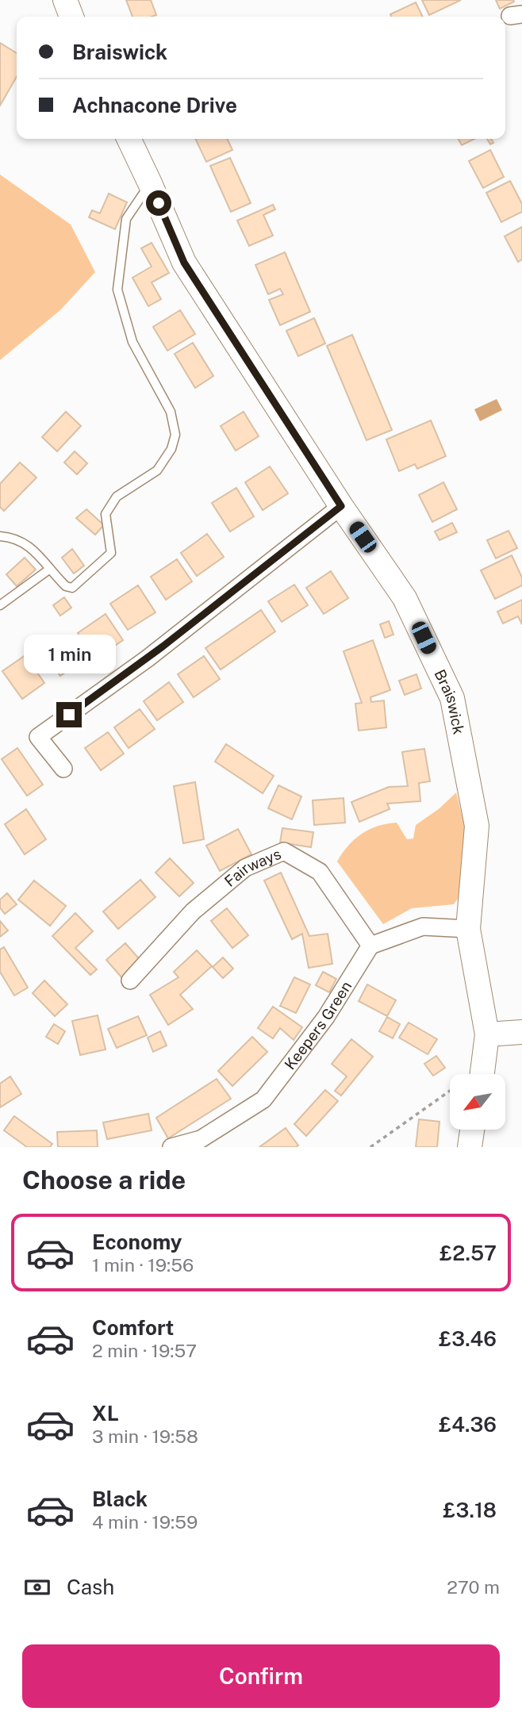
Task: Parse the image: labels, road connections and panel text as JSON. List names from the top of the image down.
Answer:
{
  "streets": {
    "main road": ["Braiswick"],
    "street": ["Fairways", "Keepers Green"]
  },
  "crossings": [
    ["Fairways", "Keepers Green"]
  ],
  "north": "bottom left",
  "page": {
    "banner": ["Braiswick", "Achnacone Drive"],
    "bubble": "1 min",
    "heading": "Choose a ride",
    "list": [
      {
        "name": "Economy",
        "note": "1 min · 19:56",
        "value": "£2.57"
      },
      {
        "name": "Comfort",
        "note": "2 min · 19:57",
        "value": "£3.46"
      },
      {
        "name": "XL",
        "note": "3 min · 19:58",
        "value": "£4.36"
      },
      {
        "name": "Black",
        "note": "4 min · 19:59",
        "value": "£3.18"
      }
    ],
    "pay": ["Cash", "270 m"],
    "buttons": "Confirm"
  }
}
